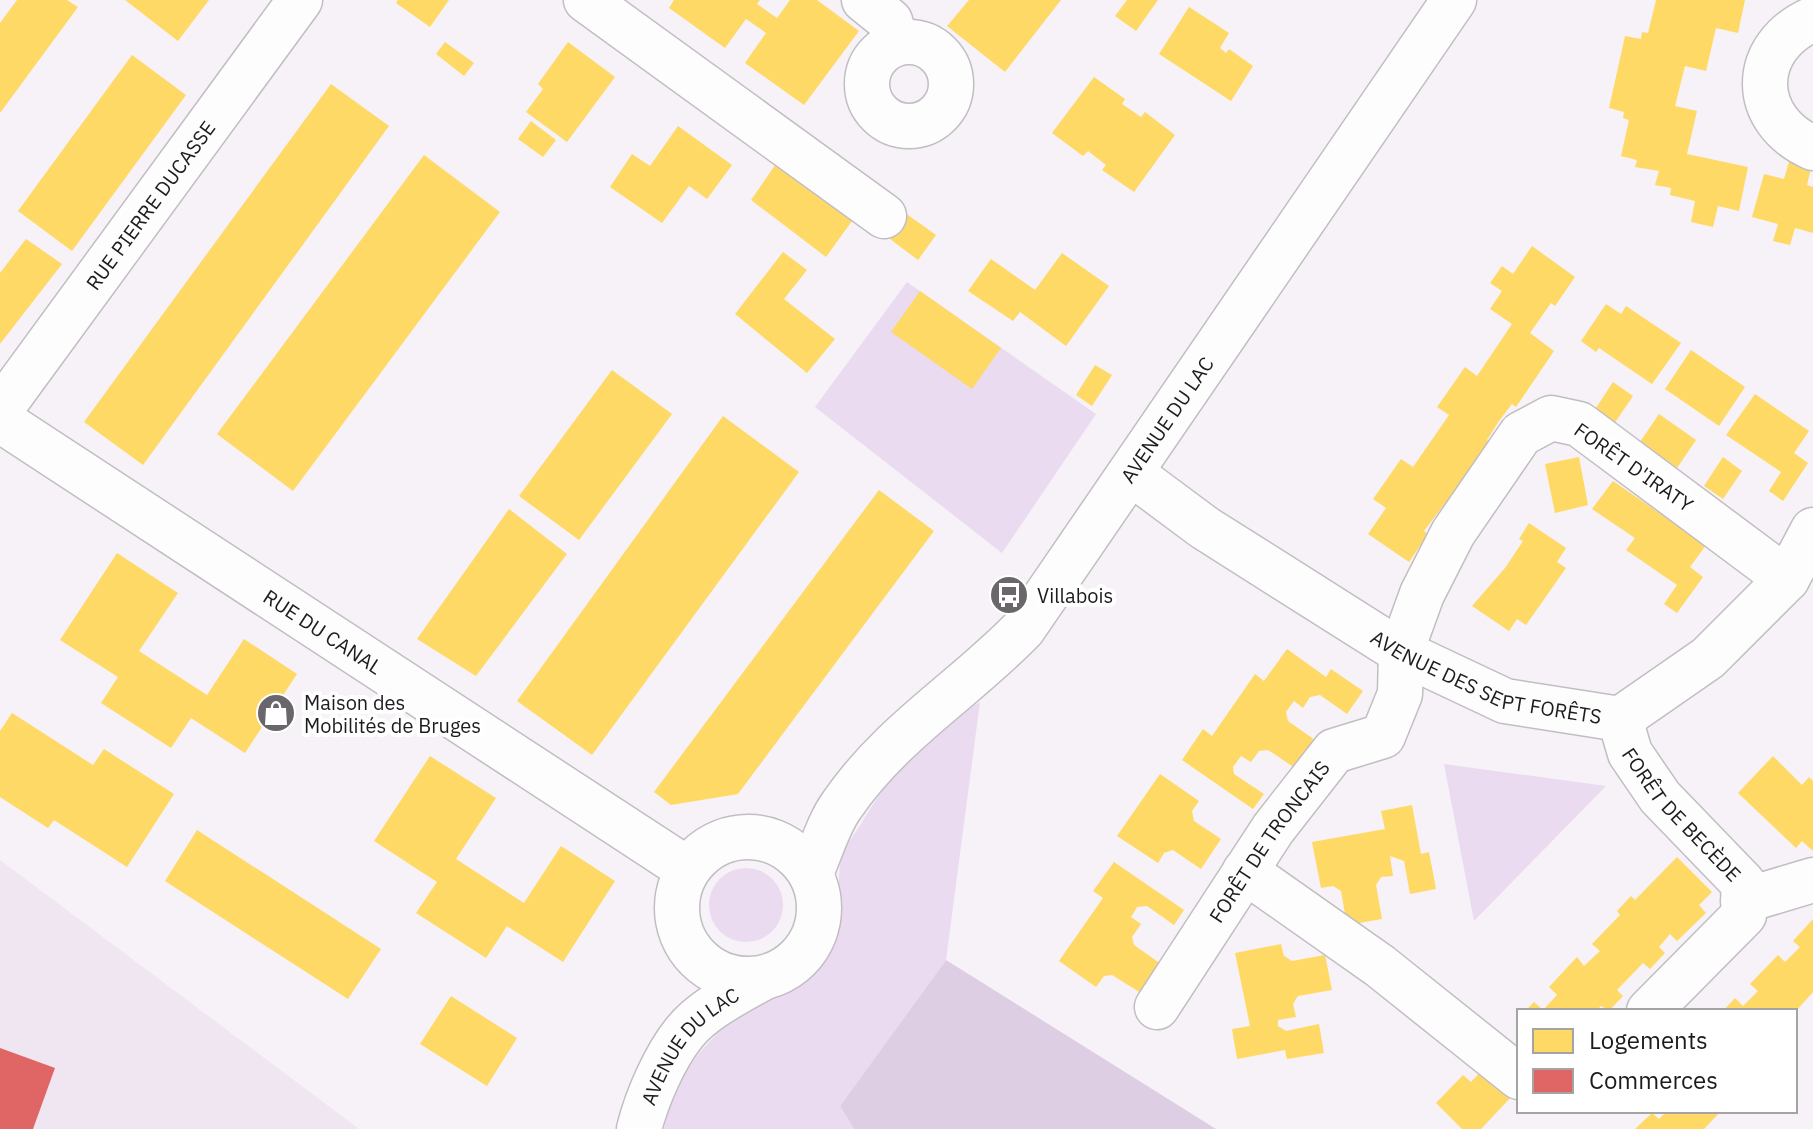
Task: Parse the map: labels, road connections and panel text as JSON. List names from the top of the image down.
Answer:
{
  "streets": {
    "street": [
      "RUE PIERRE DUCASSE",
      "AVENUE DU LAC",
      "FORÊT D'IRATY",
      "RUE DU CANAL",
      "AVENUE DES SEPT FORÊTS",
      "FORÊT DE BECÈDE",
      "FORÊT DE TRONCAIS"
    ]
  },
  "crossings": [
    ["AVENUE DU LAC", "RUE DU CANAL"],
    ["AVENUE DU LAC", "AVENUE DES SEPT FORÊTS"],
    ["FORÊT D'IRATY", "AVENUE DES SEPT FORÊTS"],
    ["FORÊT D'IRATY", "FORÊT DE TRONCAIS"],
    ["AVENUE DES SEPT FORÊTS", "FORÊT DE BECÈDE"],
    ["AVENUE DES SEPT FORÊTS", "FORÊT DE TRONCAIS"]
  ],
  "places": {
    "bus stop": ["Villabois"],
    "shop": ["Maison des Mobilités de Bruges"]
  },
  "legend": ["Logements", "Commerces"]
}
